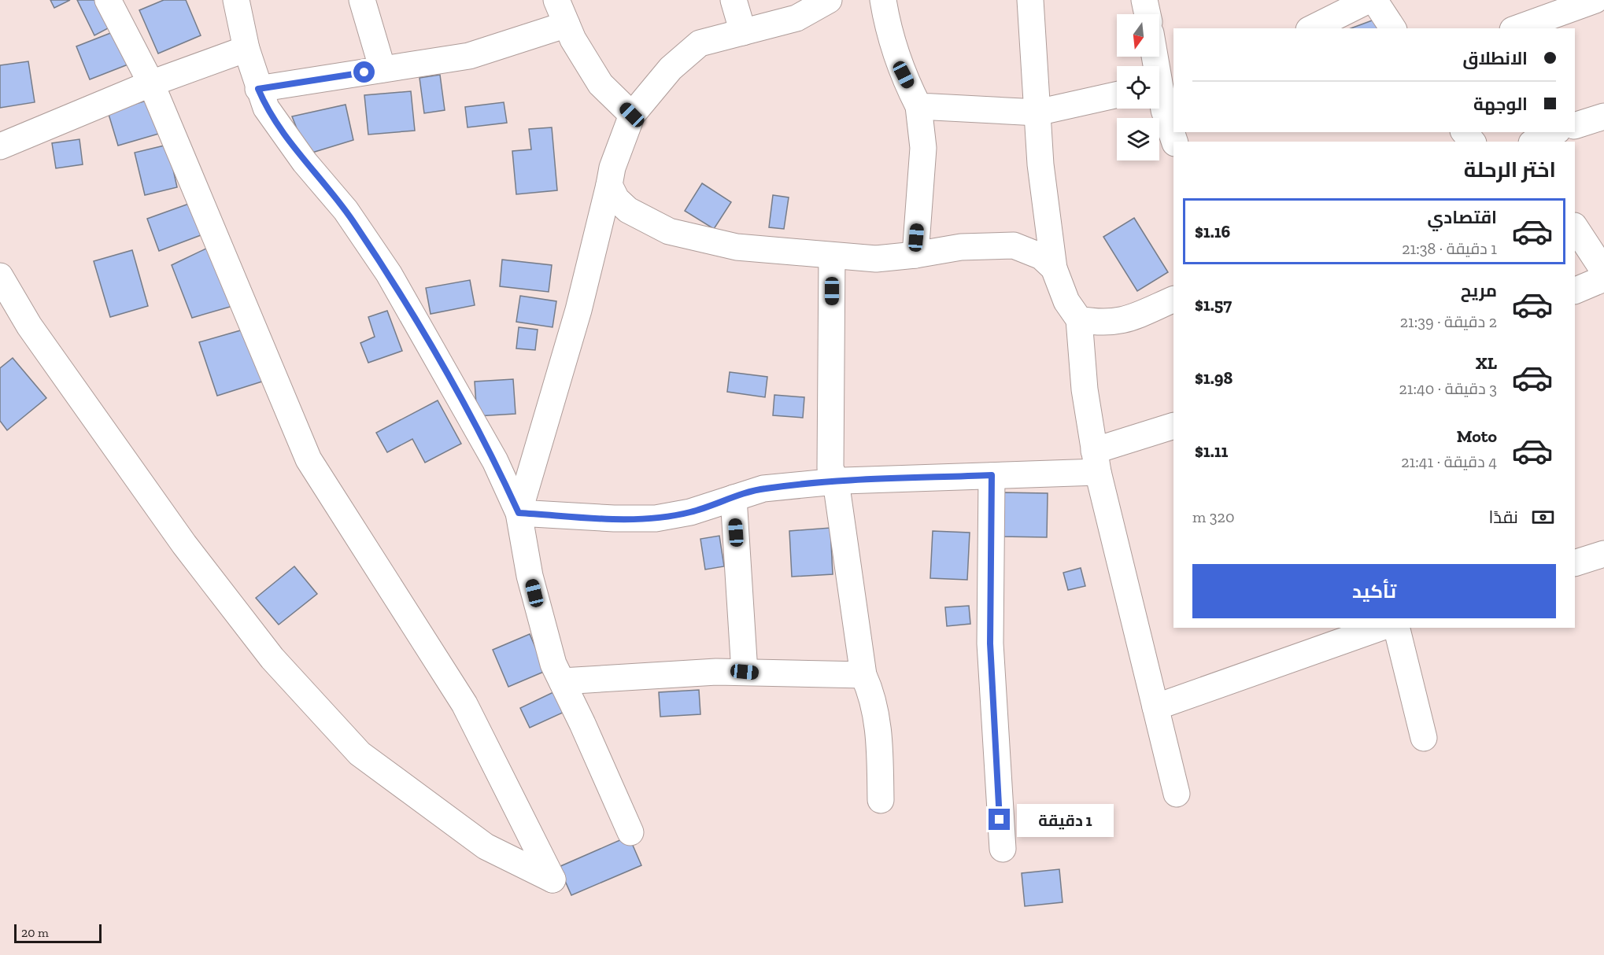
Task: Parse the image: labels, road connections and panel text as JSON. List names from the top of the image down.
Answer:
{
  "scale_bar": "20 m",
  "north": "bottom",
  "page": {
    "banner": ["الانطلاق", "الوجهة"],
    "heading": "اختر الرحلة",
    "list": [
      {
        "name": "اقتصادي",
        "note": "1 دقيقة · 21:38",
        "value": "$1.16"
      },
      {
        "name": "مريح",
        "note": "2 دقيقة · 21:39",
        "value": "$1.57"
      },
      {
        "name": "XL",
        "note": "3 دقيقة · 21:40",
        "value": "$1.98"
      },
      {
        "name": "Moto",
        "note": "4 دقيقة · 21:41",
        "value": "$1.11"
      }
    ],
    "pay": ["نقدًا", "320 m"],
    "buttons": "تأكيد",
    "bubble": "1 دقيقة",
    "scale": "20 m"
  }
}
